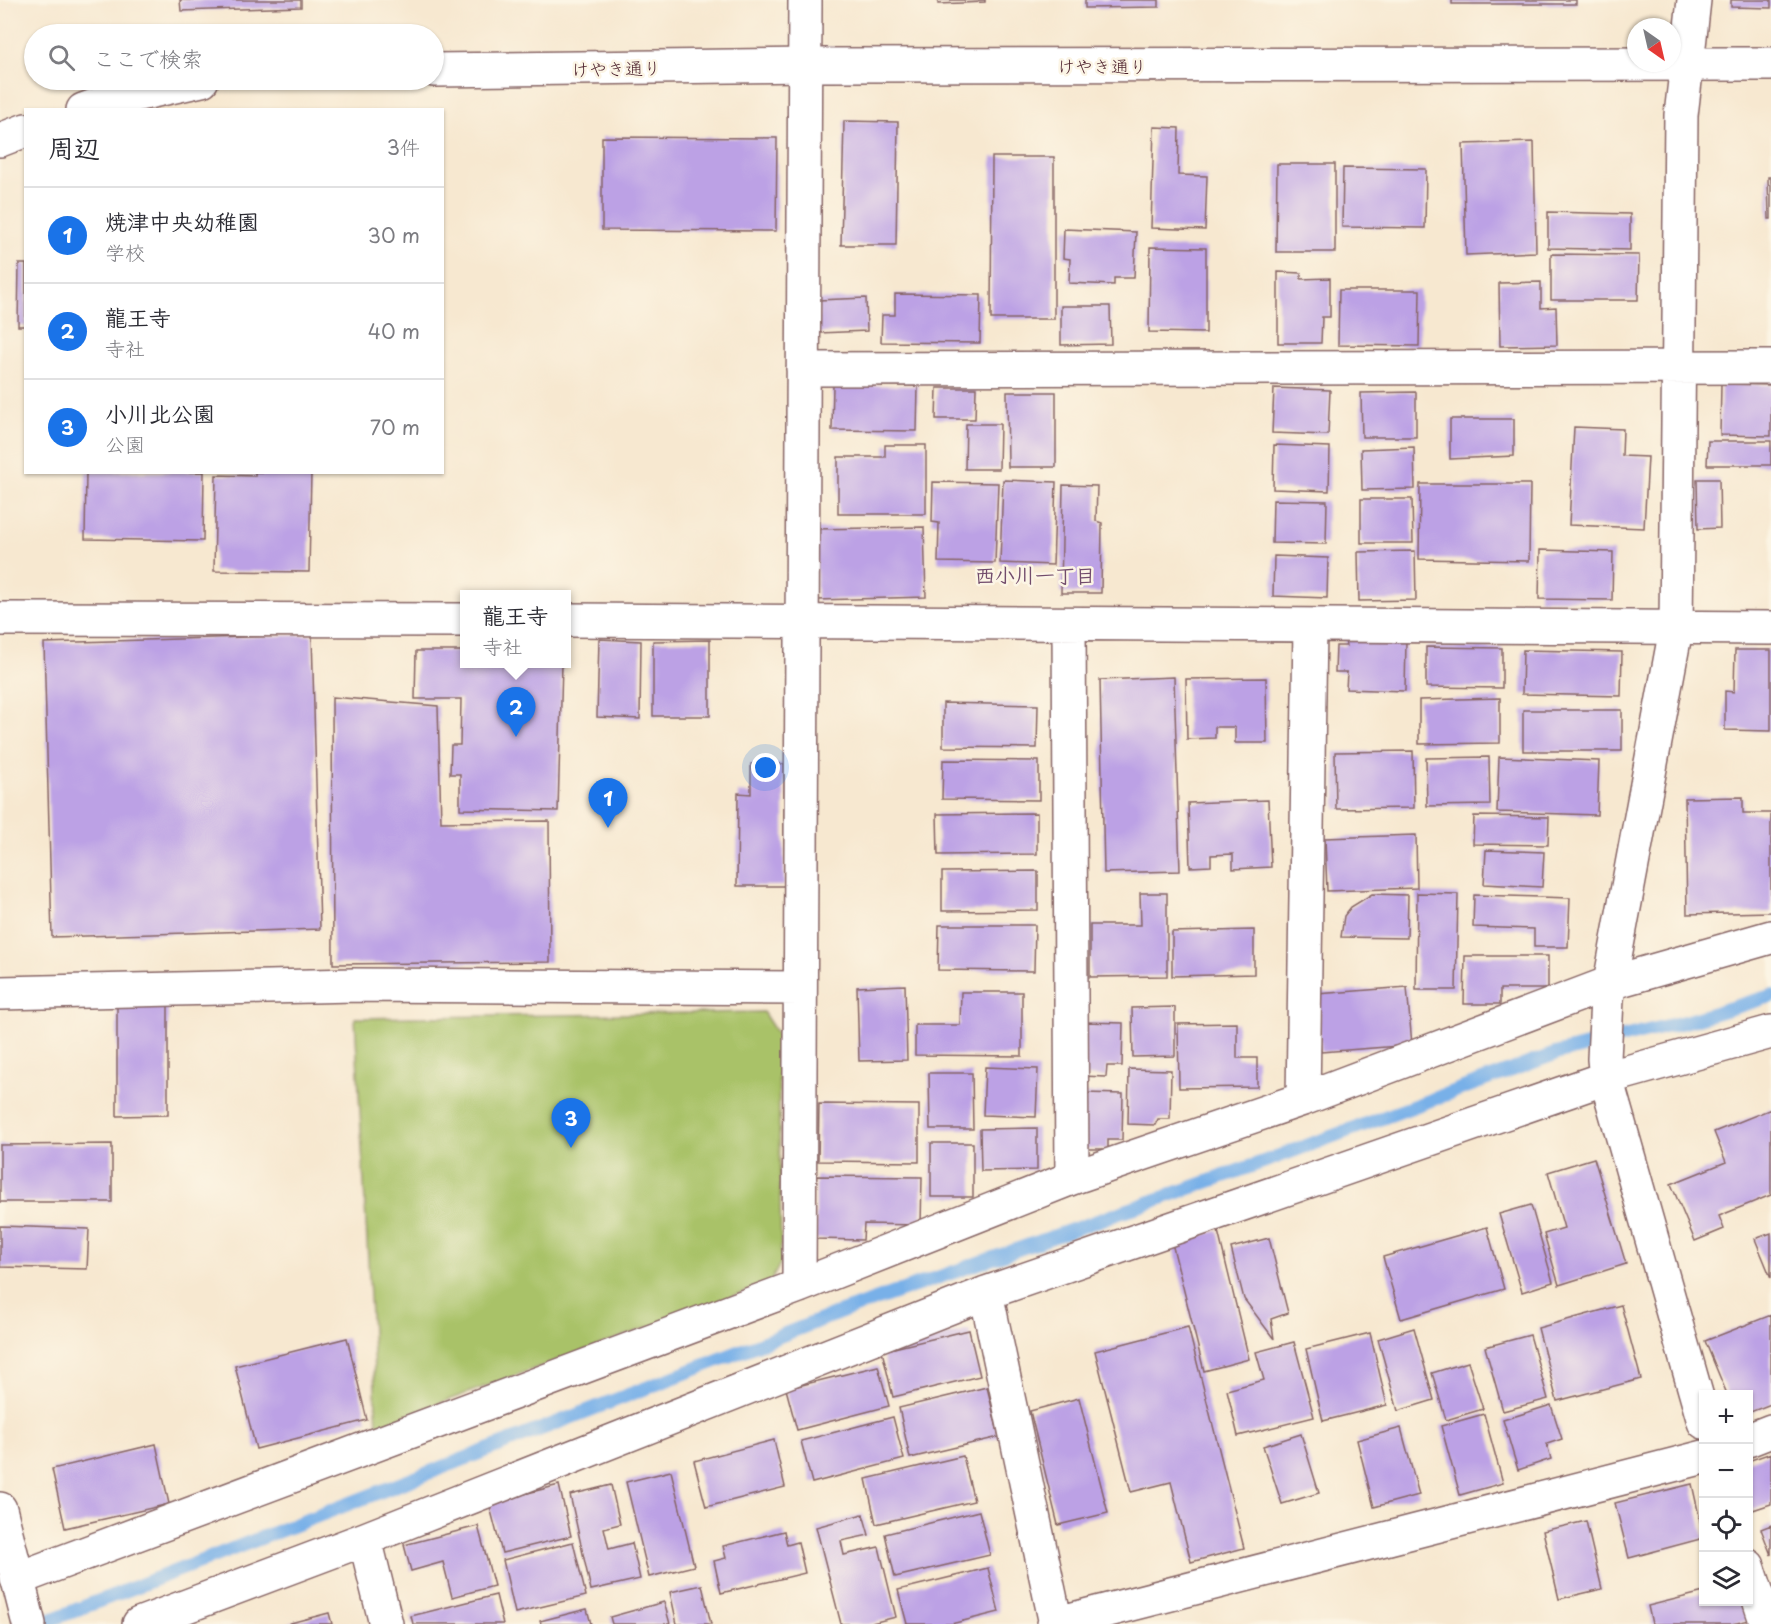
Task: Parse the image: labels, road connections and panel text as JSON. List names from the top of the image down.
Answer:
{
  "streets": {
    "street": ["けやき通り"]
  },
  "districts": ["西小川一丁目"],
  "north": "bottom right",
  "page": {
    "search": "ここで検索",
    "heading": ["周辺", "3件"],
    "list": [
      {
        "mark": "1",
        "name": "焼津中央幼稚園",
        "note": "学校",
        "value": "30 m"
      },
      {
        "mark": "2",
        "name": "龍王寺",
        "note": "寺社",
        "value": "40 m"
      },
      {
        "mark": "3",
        "name": "小川北公園",
        "note": "公園",
        "value": "70 m"
      }
    ],
    "popup": ["龍王寺", "寺社"],
    "pins": ["2", "1", "3"],
    "map_buttons": ["+", "−"]
  }
}
